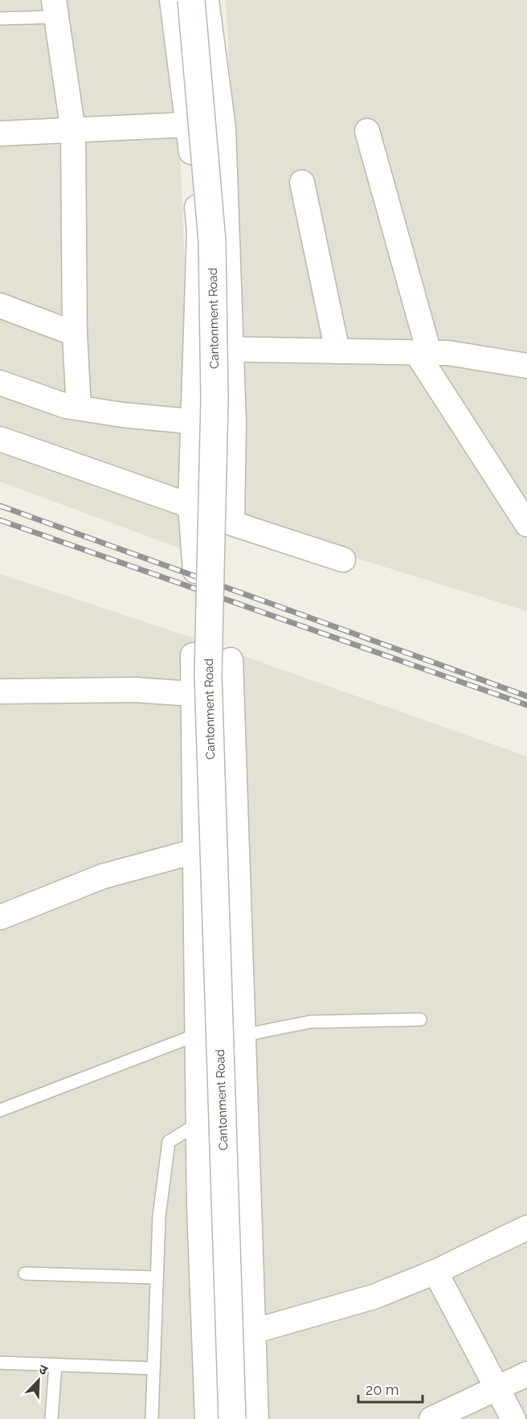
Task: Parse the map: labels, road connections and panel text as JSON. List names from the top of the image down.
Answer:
{
  "streets": {
    "street": ["Cantonment Road"]
  },
  "scale_bar": "20 m",
  "north": "top right"
}
